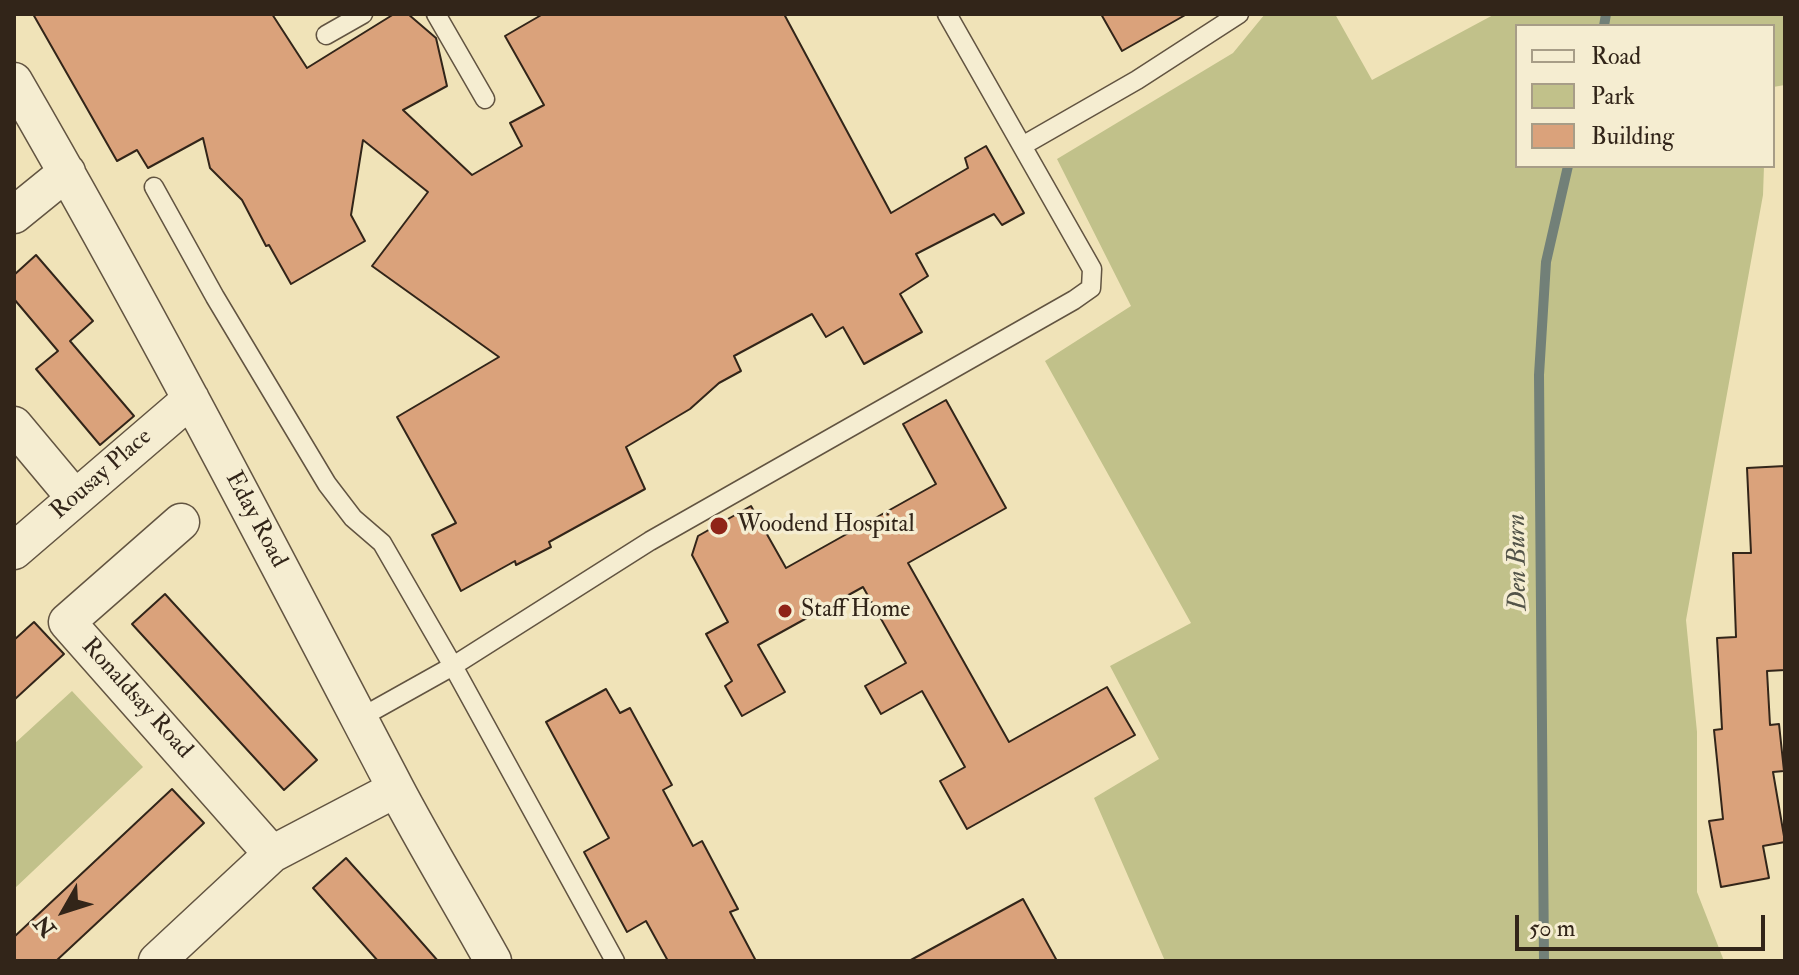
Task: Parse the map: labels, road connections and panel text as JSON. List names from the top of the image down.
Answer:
{
  "streets": {
    "street": ["Rousay Place", "Eday Road", "Ronaldsay Road"]
  },
  "crossings": [
    ["Rousay Place", "Eday Road"]
  ],
  "water": ["Den Burn"],
  "places": ["Woodend Hospital", "Staff Home"],
  "legend": ["Road", "Park", "Building"],
  "scale_bar": "50 m",
  "north": "bottom left"
}
